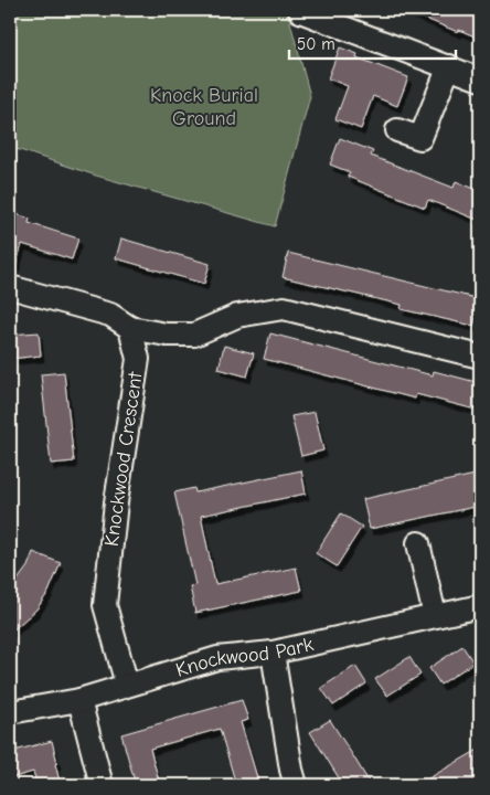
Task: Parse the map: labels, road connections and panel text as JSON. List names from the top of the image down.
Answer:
{
  "streets": {
    "street": ["Knockwood Crescent", "Knockwood Park"]
  },
  "crossings": [
    ["Knockwood Crescent", "Knockwood Park"]
  ],
  "parks": ["Knock Burial Ground"],
  "scale_bar": "50 m"
}
